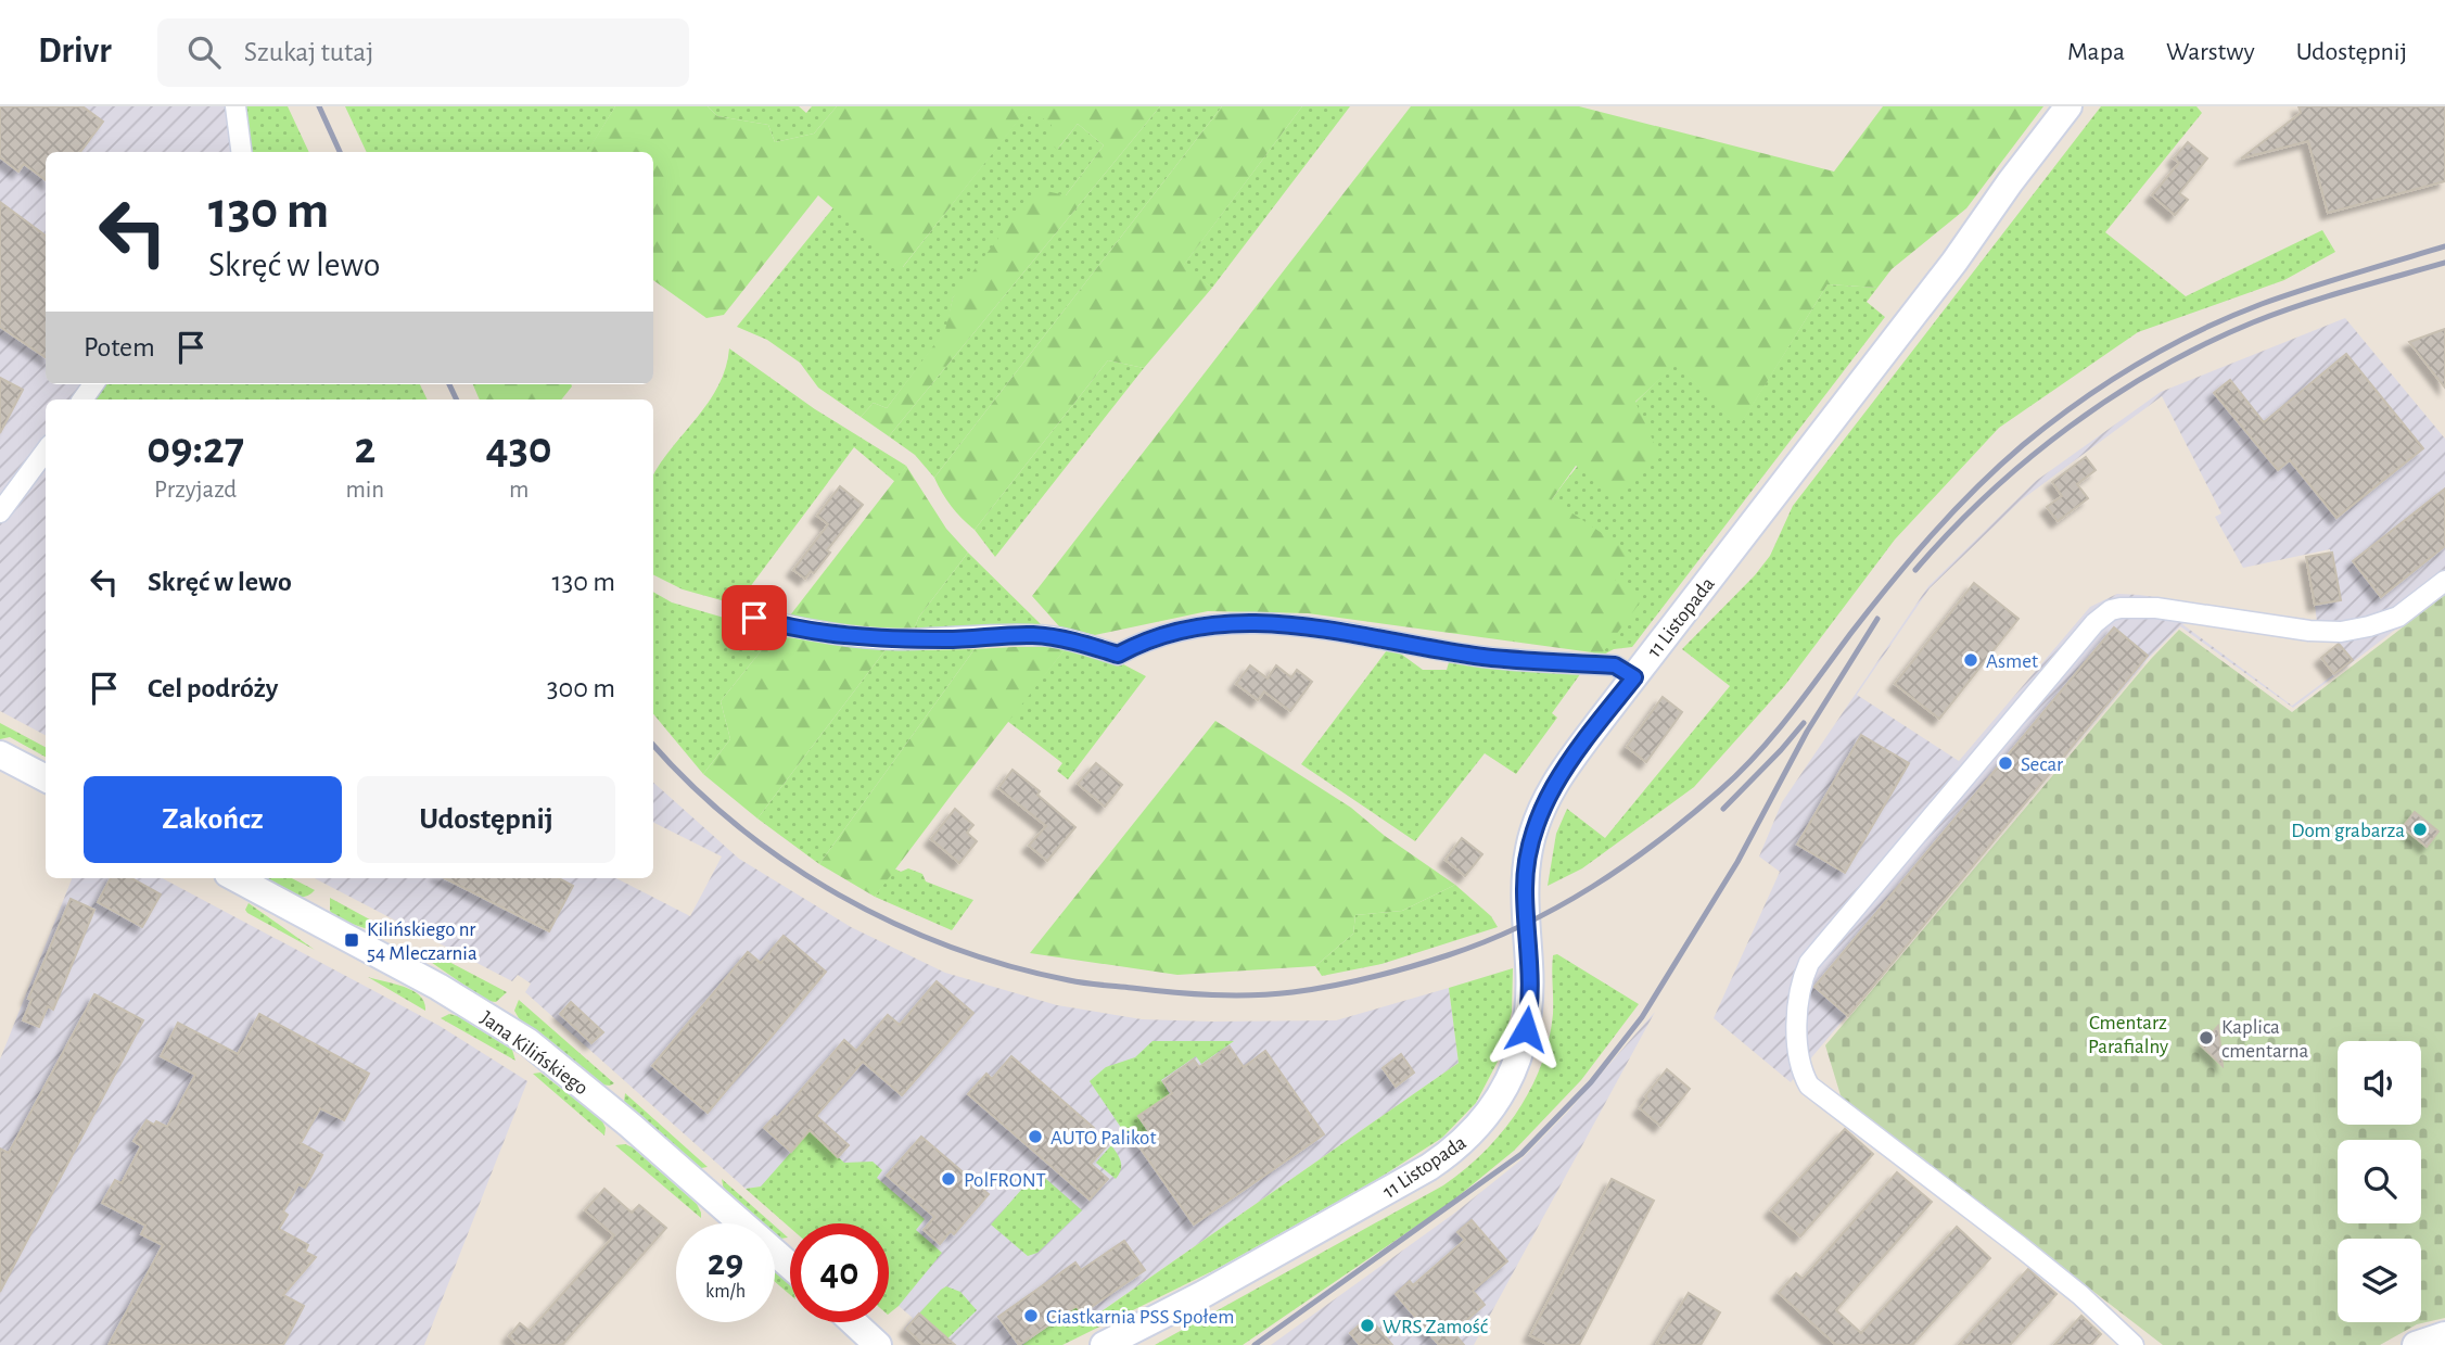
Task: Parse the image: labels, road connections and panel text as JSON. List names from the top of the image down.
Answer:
{
  "streets": {
    "street": ["11 Listopada", "Jana Kilińskiego"]
  },
  "parks": ["Cmentarz Parafialny"],
  "places": {
    "other": [
      "Asmet",
      "Secar",
      "Dom grabarza",
      "Kaplica cmentarna",
      "AUTO Palikot",
      "PolFRONT",
      "Ciastkarnia PSS Społem",
      "WRS Zamość"
    ],
    "transit": ["Kilińskiego nr 54 Mleczarnia"]
  },
  "page": {
    "header": "Drivr",
    "search": "Szukaj tutaj",
    "nav": ["Mapa", "Warstwy", "Udostępnij"],
    "turn": ["130 m", "Skręć w lewo"],
    "then": "Potem",
    "eta": [
      "09:27",
      "Przyjazd",
      "2",
      "min",
      "430",
      "m"
    ],
    "list": [
      {
        "name": "Skręć w lewo",
        "value": "130 m"
      },
      {
        "name": "Cel podróży",
        "value": "300 m"
      }
    ],
    "buttons": ["Zakończ", "Udostępnij"],
    "speed": "29 km/h",
    "limit": "40"
  }
}
